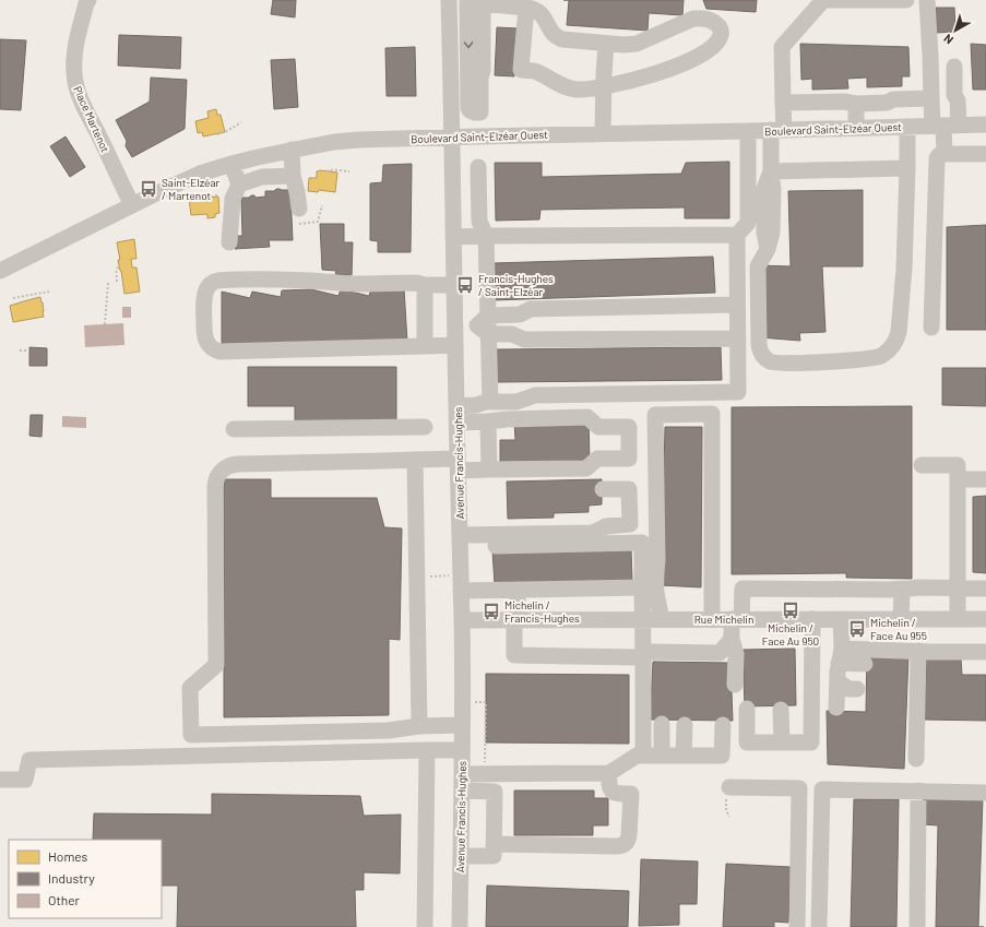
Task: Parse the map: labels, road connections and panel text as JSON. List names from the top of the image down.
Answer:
{
  "streets": {
    "street": [
      "Place Martenot",
      "Boulevard Saint-Elzéar Ouest",
      "Avenue Francis-Hughes",
      "Rue Michelin"
    ]
  },
  "crossings": [
    ["Place Martenot", "Boulevard Saint-Elzéar Ouest"],
    ["Boulevard Saint-Elzéar Ouest", "Avenue Francis-Hughes"],
    ["Avenue Francis-Hughes", "Rue Michelin"]
  ],
  "places": {
    "bus stop": [
      "Saint-Elzéar / Martenot",
      "Francis-Hughes / Saint-Elzéar",
      "Michelin / Face Au 950",
      "Michelin / Francis-Hughes",
      "Michelin / Face Au 955"
    ]
  },
  "legend": ["Homes", "Industry", "Other"],
  "north": "bottom left"
}
